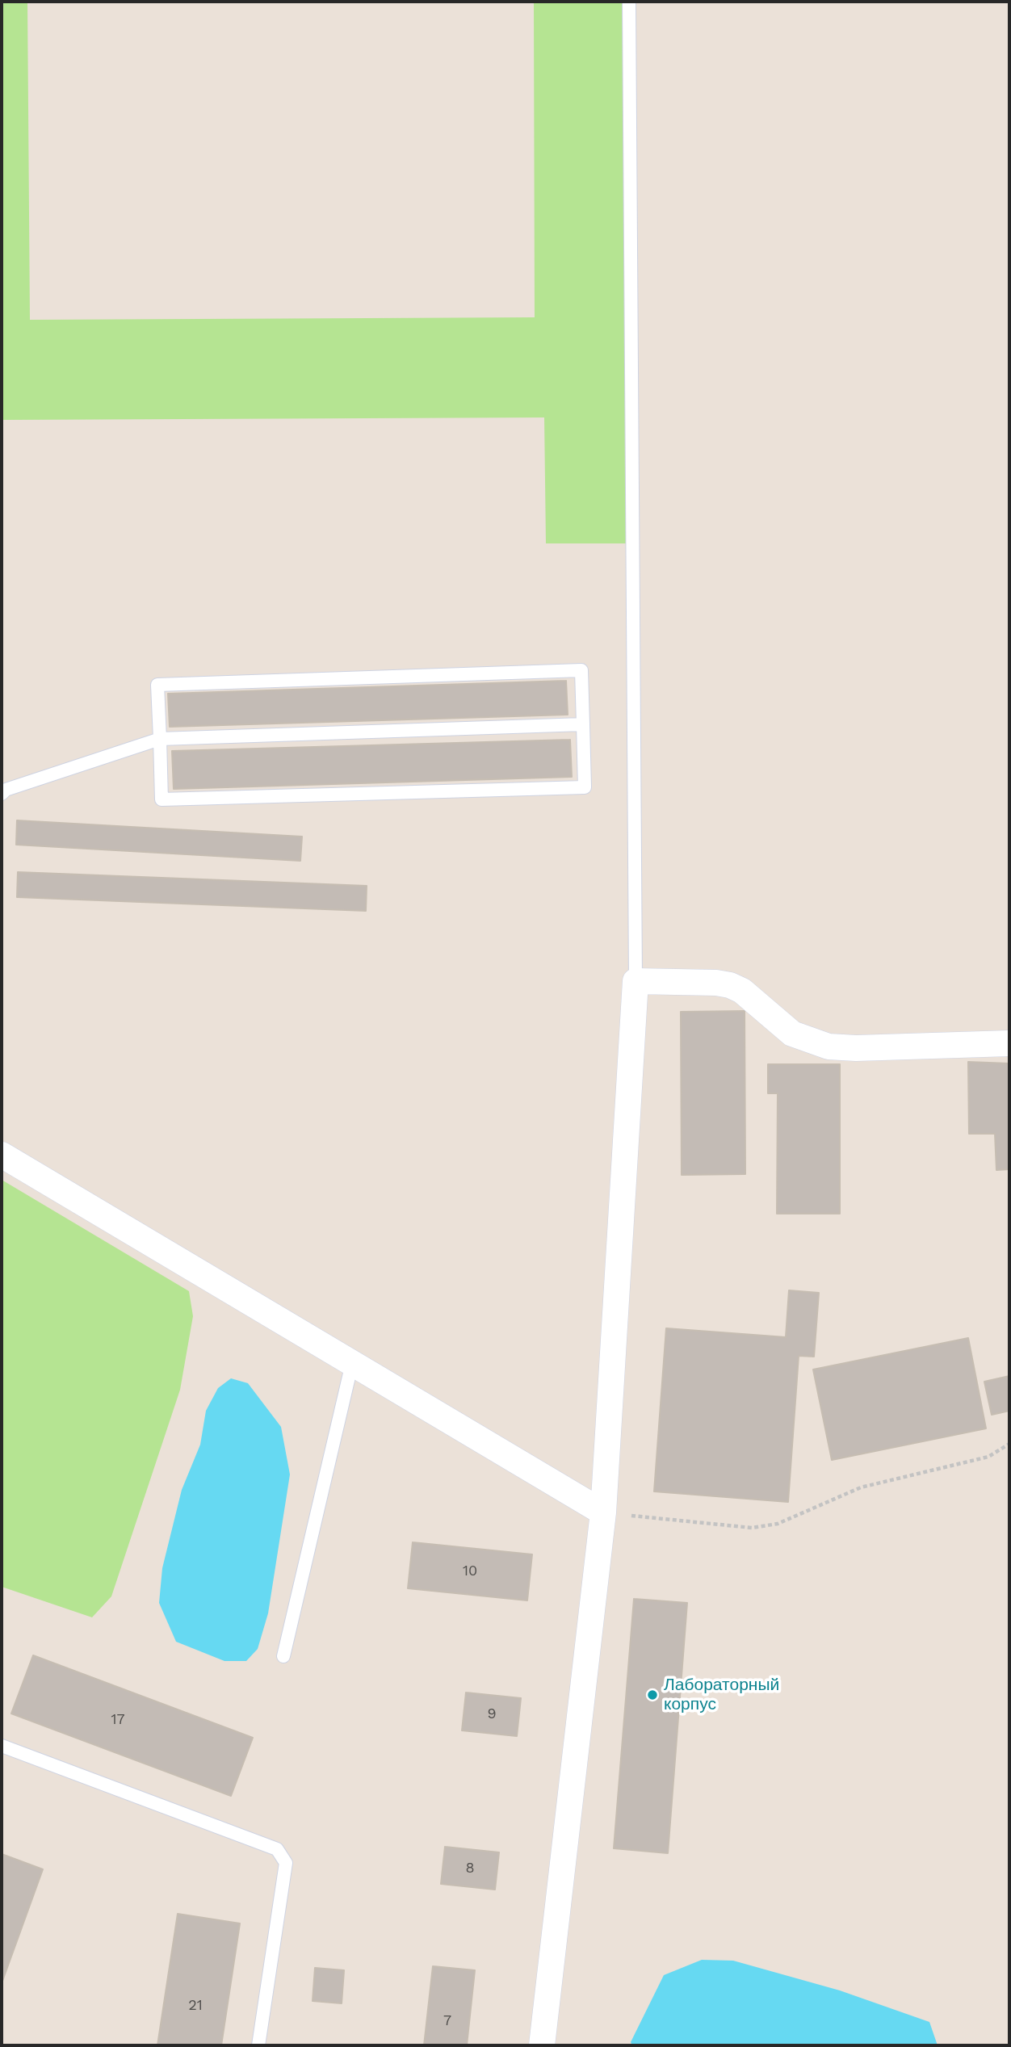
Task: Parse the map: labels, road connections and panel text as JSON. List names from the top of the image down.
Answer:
{
  "places": ["Лабораторный корпус"],
  "house_numbers": [
    "10",
    "9",
    "17",
    "8",
    "21",
    "7"
  ]
}
